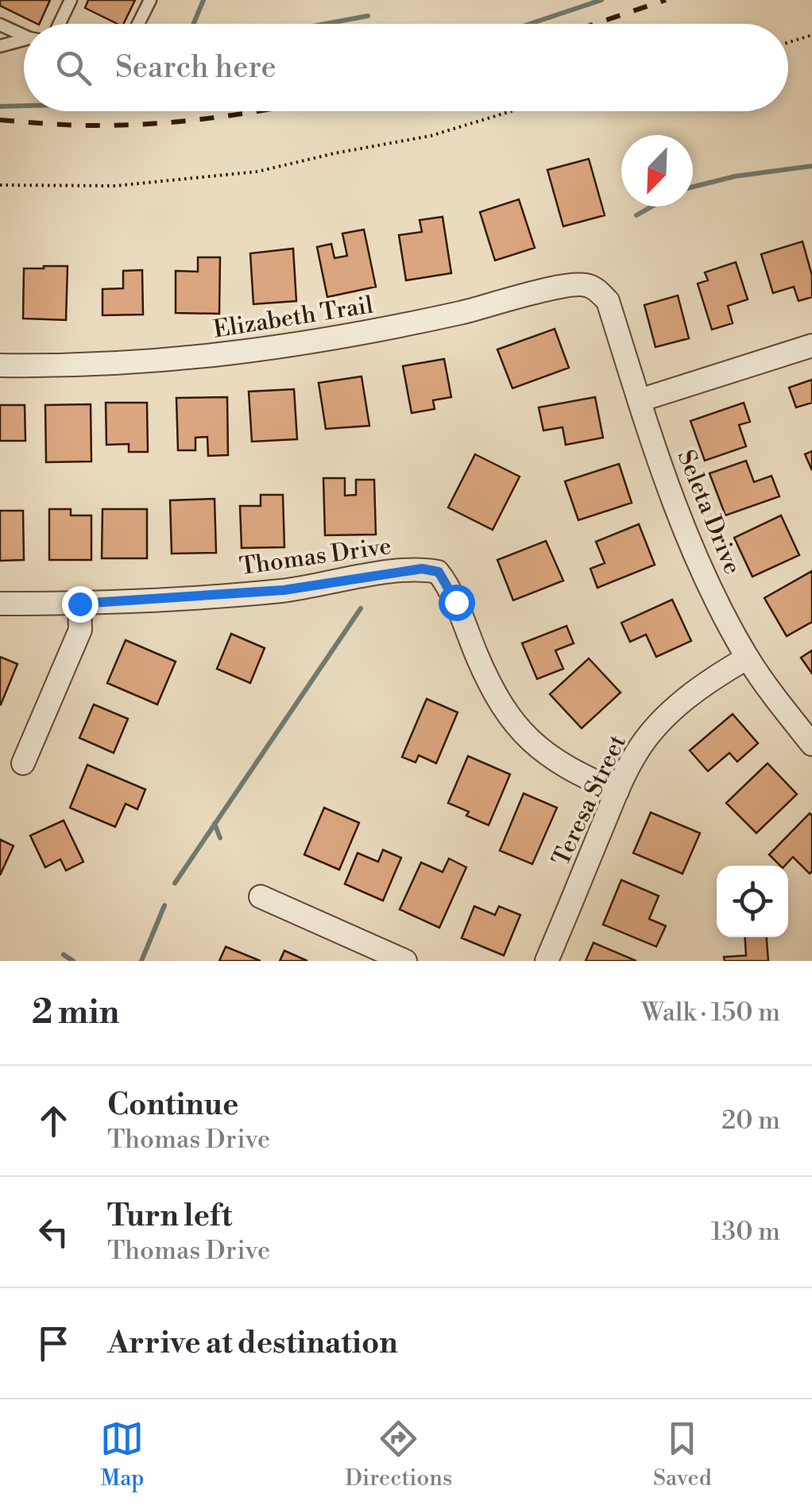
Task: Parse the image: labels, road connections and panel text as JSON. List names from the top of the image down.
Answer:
{
  "streets": {
    "street": [
      "Elizabeth Trail",
      "Seleta Drive",
      "Thomas Drive",
      "Teresa Street"
    ]
  },
  "crossings": [
    ["Elizabeth Trail", "Seleta Drive"],
    ["Seleta Drive", "Teresa Street"],
    ["Thomas Drive", "Teresa Street"]
  ],
  "north": "bottom left",
  "page": {
    "search": "Search here",
    "heading": ["2 min", "Walk · 150 m"],
    "list": [
      ["Continue", "Thomas Drive", "20 m"],
      ["Turn left", "Thomas Drive", "130 m"],
      "Arrive at destination"
    ],
    "nav": ["Map", "Directions", "Saved"]
  }
}
